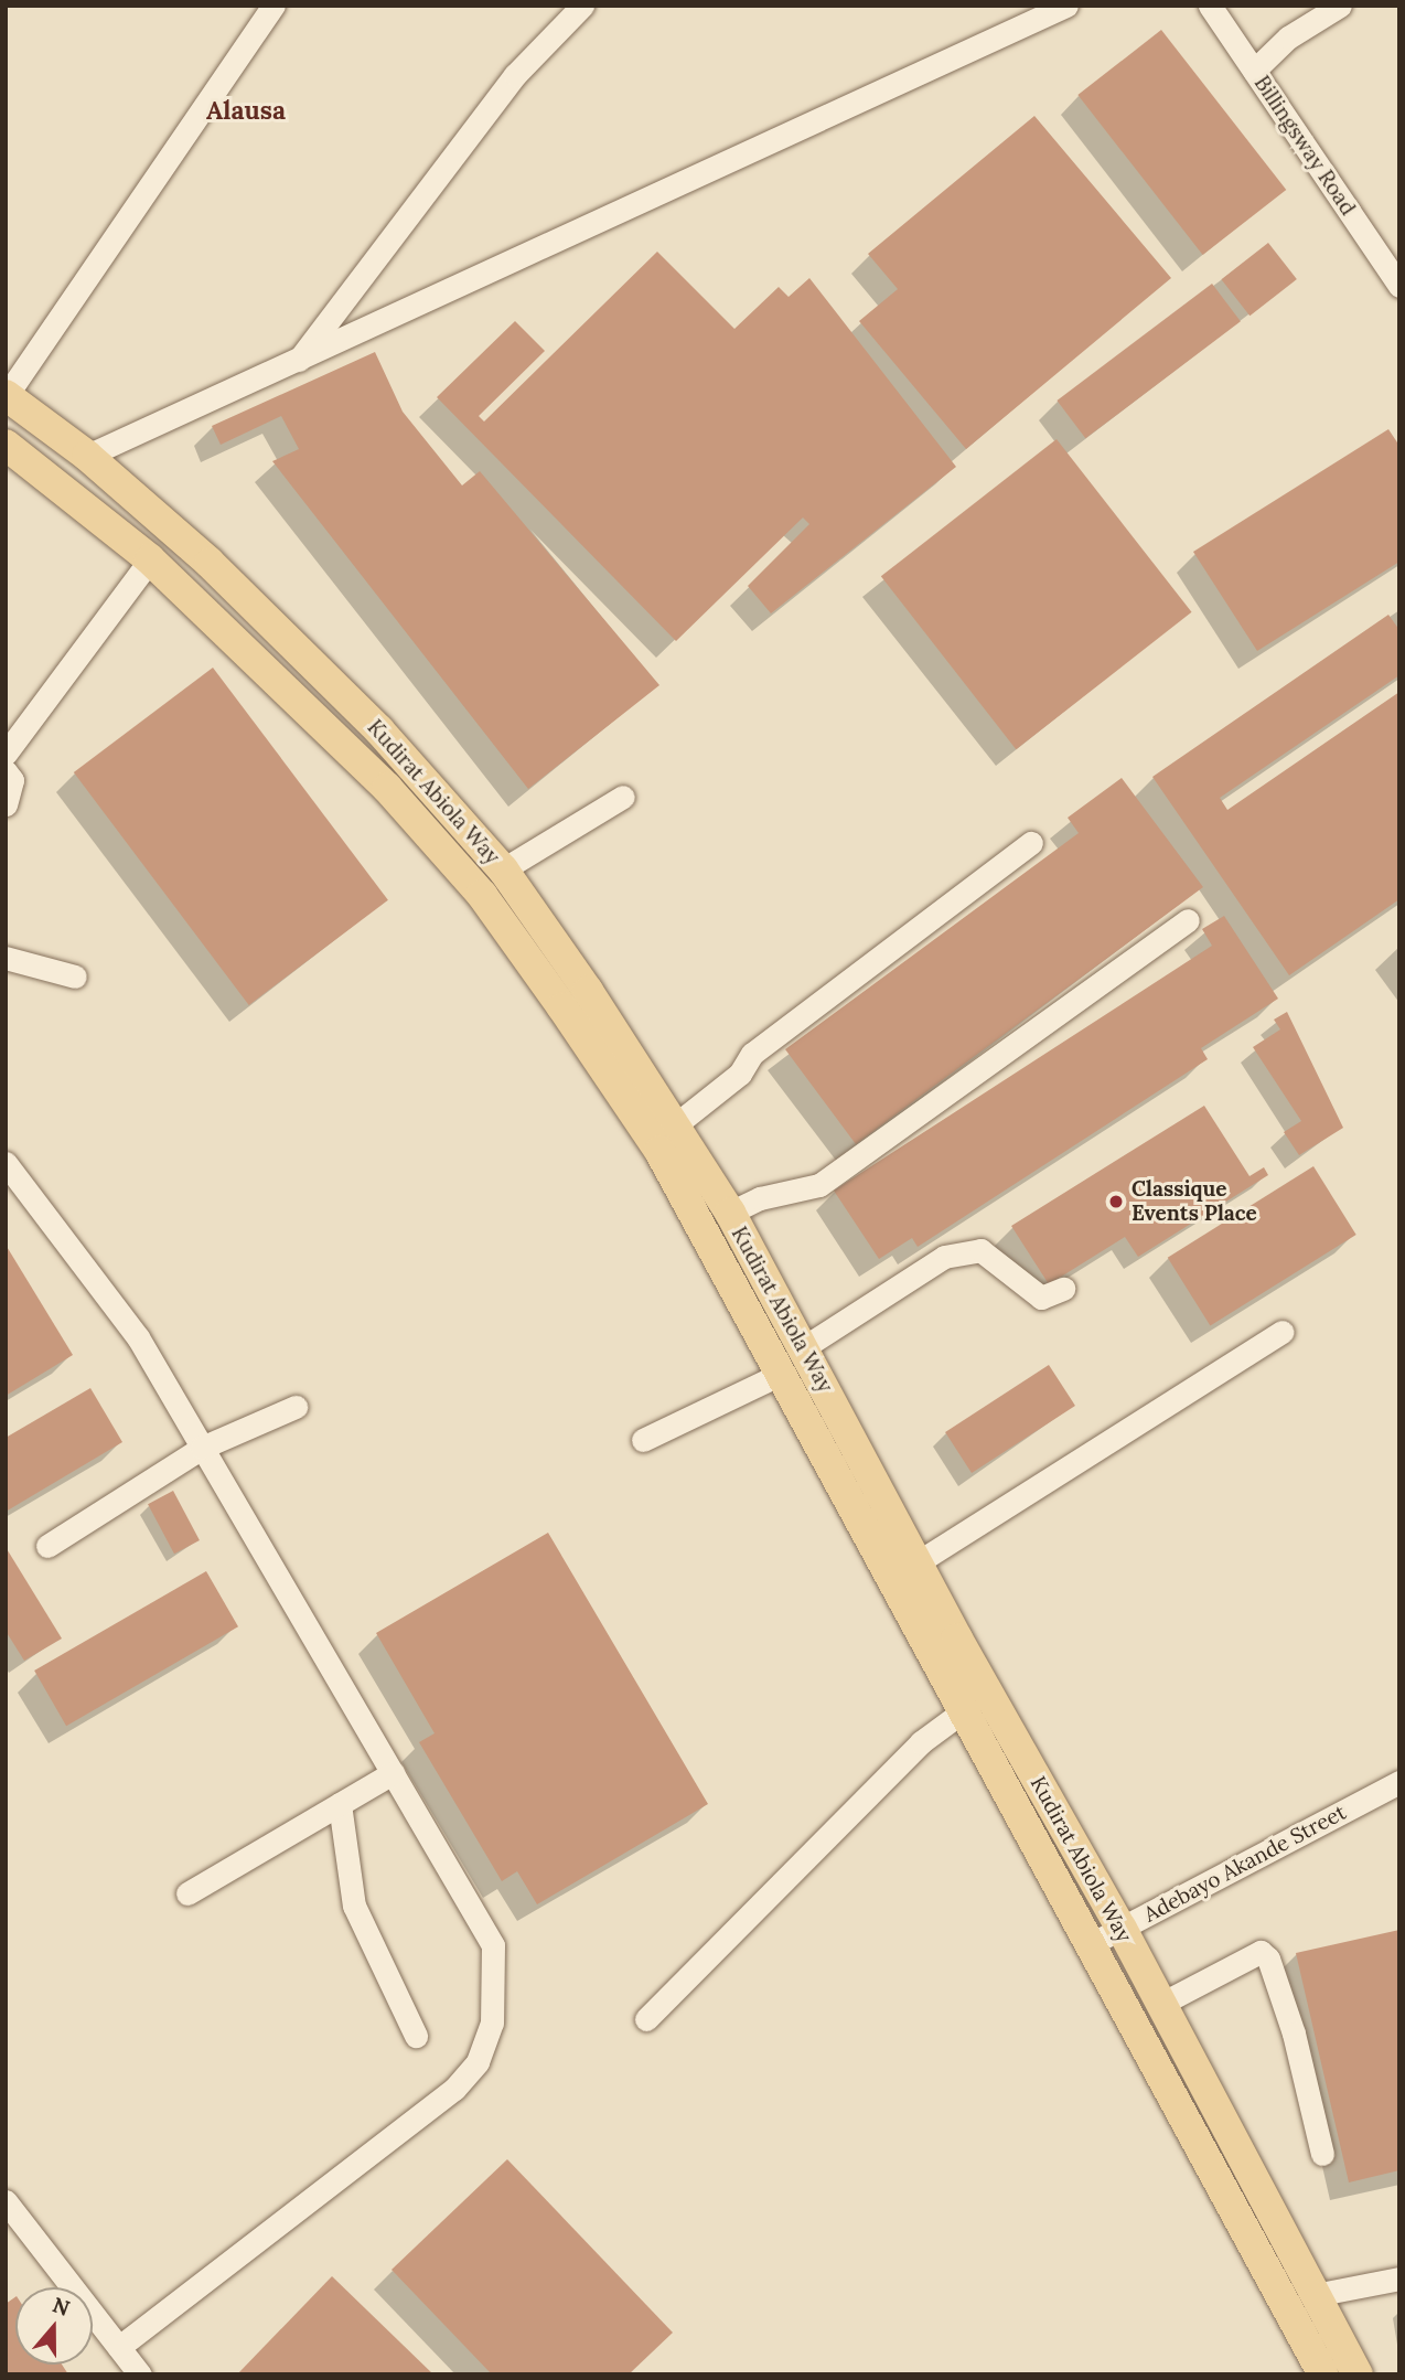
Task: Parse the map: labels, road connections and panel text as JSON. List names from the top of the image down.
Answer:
{
  "streets": {
    "main road": ["Kudirat Abiola Way"],
    "street": ["Billingsway Road", "Adebayo Akande Street"]
  },
  "crossings": [
    ["Kudirat Abiola Way", "Adebayo Akande Street"]
  ],
  "districts": ["Alausa"],
  "places": ["Classique Events Place"],
  "north": "top"
}
